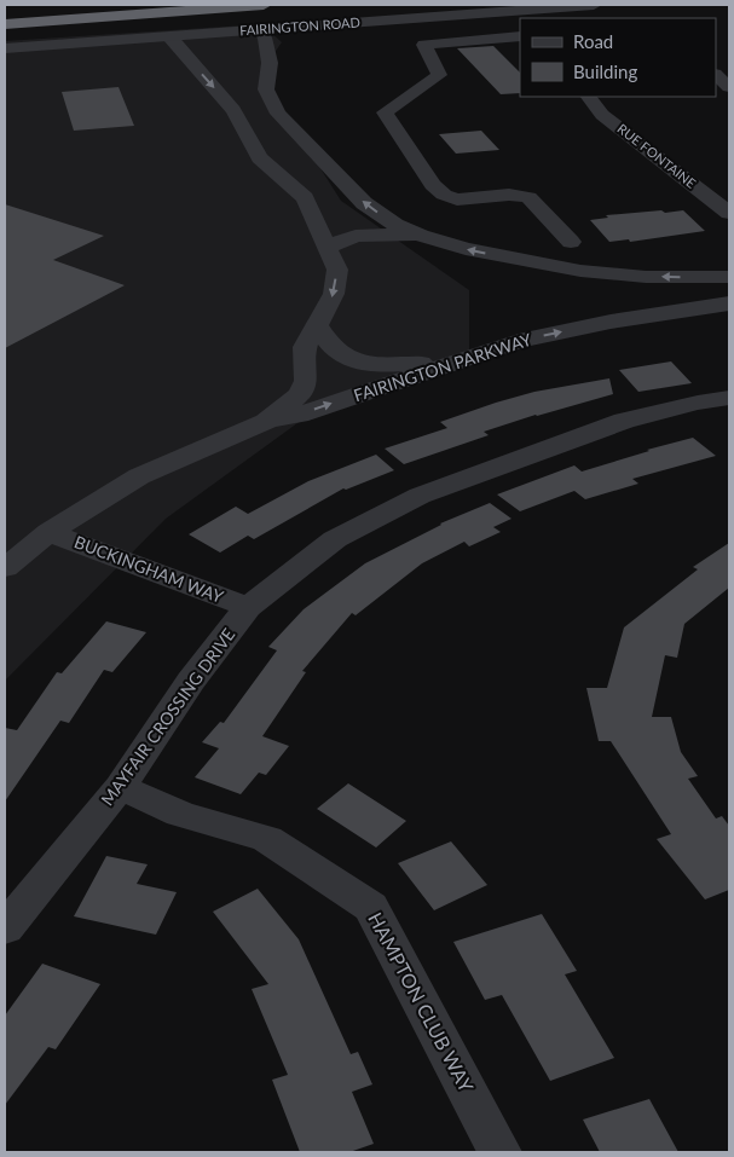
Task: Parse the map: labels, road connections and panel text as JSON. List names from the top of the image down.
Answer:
{
  "streets": {
    "street": [
      "FAIRINGTON ROAD",
      "RUE FONTAINE",
      "FAIRINGTON PARKWAY",
      "BUCKINGHAM WAY",
      "MAYFAIR CROSSING DRIVE",
      "HAMPTON CLUB WAY"
    ]
  },
  "crossings": [
    ["BUCKINGHAM WAY", "MAYFAIR CROSSING DRIVE"],
    ["MAYFAIR CROSSING DRIVE", "HAMPTON CLUB WAY"]
  ],
  "legend": ["Road", "Building"]
}
